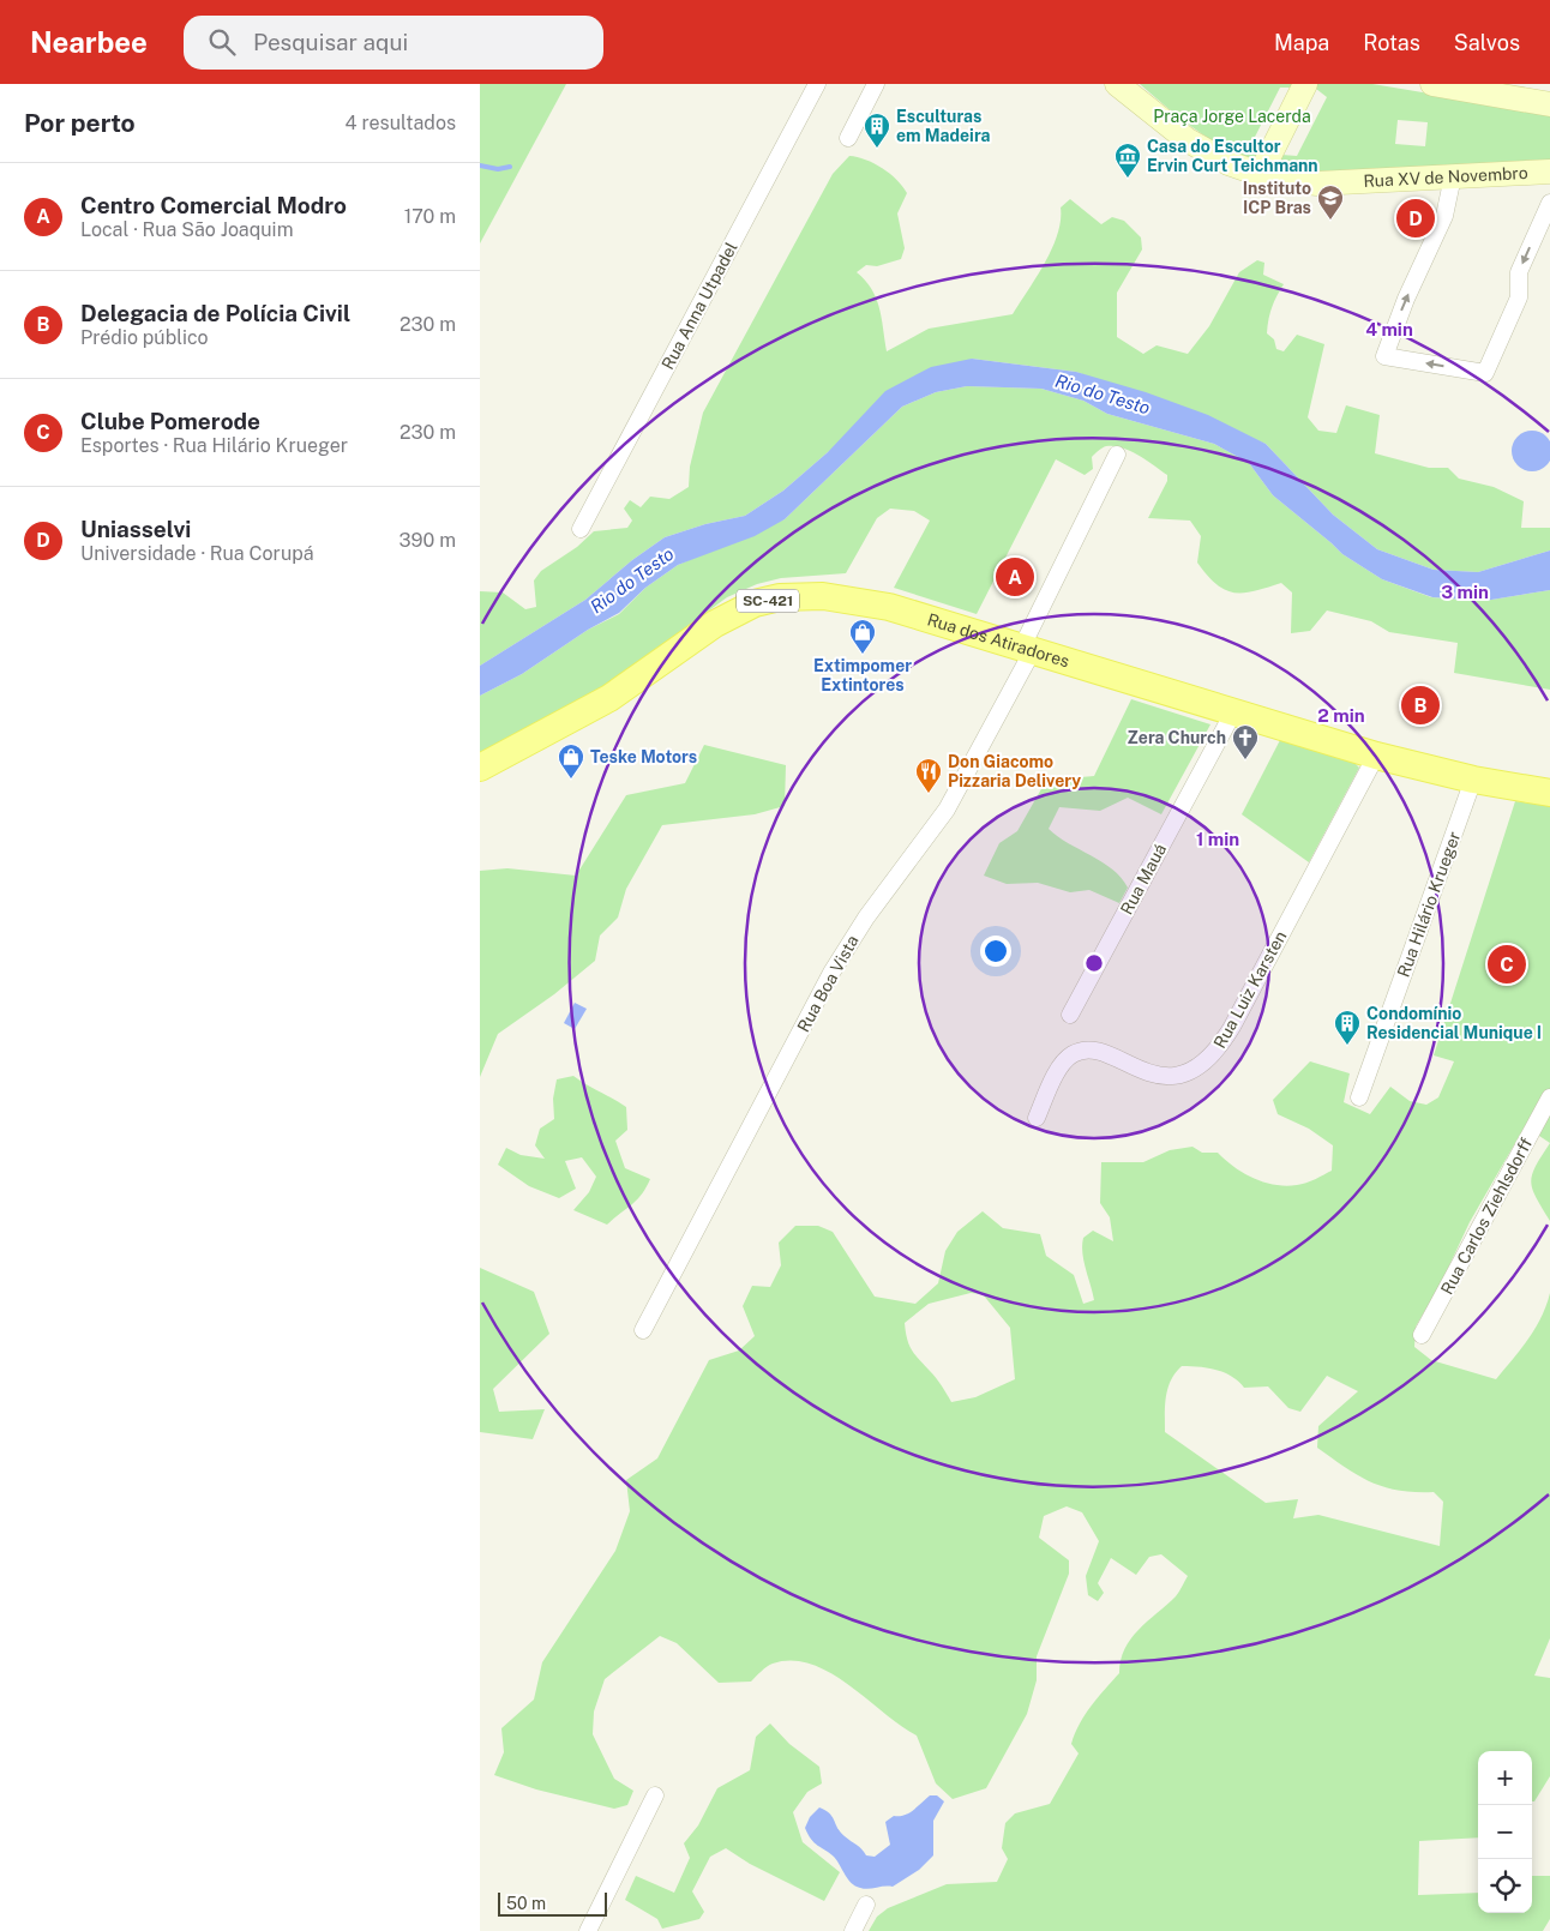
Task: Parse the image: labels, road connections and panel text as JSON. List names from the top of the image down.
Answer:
{
  "streets": {
    "main road": ["Rua XV de Novembro", "SC-421", "Rua dos Atiradores"],
    "street": [
      "Rua Anna Utpadel",
      "Rua Mauá",
      "Rua Hilário Krueger",
      "Rua Boa Vista",
      "Rua Luiz Karsten",
      "Rua Carlos Ziehlsdorff"
    ]
  },
  "crossings": [
    ["Rua dos Atiradores", "Rua Mauá"],
    ["Rua dos Atiradores", "Rua Hilário Krueger"],
    ["Rua dos Atiradores", "Rua Boa Vista"],
    ["Rua dos Atiradores", "Rua Luiz Karsten"]
  ],
  "water": ["Rio do Testo"],
  "parks": ["Praça Jorge Lacerda"],
  "places": {
    "building": ["Esculturas em Madeira", "Condomínio Residencial Munique I"],
    "museum": ["Casa do Escultor Ervin Curt Teichmann"],
    "school or university": ["Instituto ICP Bras"],
    "shop": ["Extimpomer Extintores", "Teske Motors"],
    "church": ["Zera Church"],
    "restaurant": ["Don Giacomo Pizzaria Delivery"]
  },
  "scale_bar": "50 m",
  "page": {
    "header": "Nearbee",
    "search": "Pesquisar aqui",
    "nav": ["Mapa", "Rotas", "Salvos"],
    "heading": ["Por perto", "4 resultados"],
    "list": [
      {
        "mark": "A",
        "name": "Centro Comercial Modro",
        "note": "Local · Rua São Joaquim",
        "value": "170 m"
      },
      {
        "mark": "B",
        "name": "Delegacia de Polícia Civil",
        "note": "Prédio público",
        "value": "230 m"
      },
      {
        "mark": "C",
        "name": "Clube Pomerode",
        "note": "Esportes · Rua Hilário Krueger",
        "value": "230 m"
      },
      {
        "mark": "D",
        "name": "Uniasselvi",
        "note": "Universidade · Rua Corupá",
        "value": "390 m"
      }
    ],
    "pins": [
      "D",
      "A",
      "B",
      "C"
    ],
    "map_buttons": ["+", "−"],
    "scale": "50 m"
  },
  "rings": [
    "4 min",
    "3 min",
    "2 min",
    "1 min"
  ]
}
